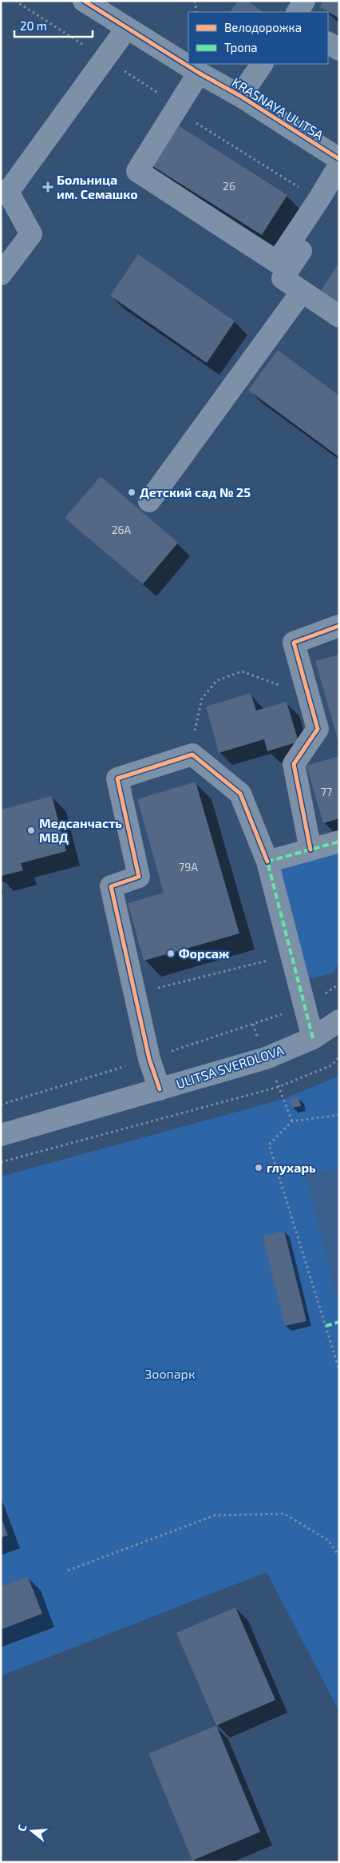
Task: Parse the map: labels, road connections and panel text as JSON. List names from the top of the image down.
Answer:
{
  "streets": {
    "street": ["KRASNAYA ULITSA", "ULITSA SVERDLOVA"]
  },
  "parks": ["Зоопарк"],
  "places": {
    "health": ["Больница им. Семашко"],
    "other": [
      "Детский сад № 25",
      "Медсанчасть МВД",
      "Форсаж",
      "глухарь"
    ]
  },
  "house_numbers": [
    "26",
    "26А",
    "77",
    "79А"
  ],
  "legend": ["Велодорожка", "Тропа"],
  "scale_bar": "20 m",
  "north": "left"
}
